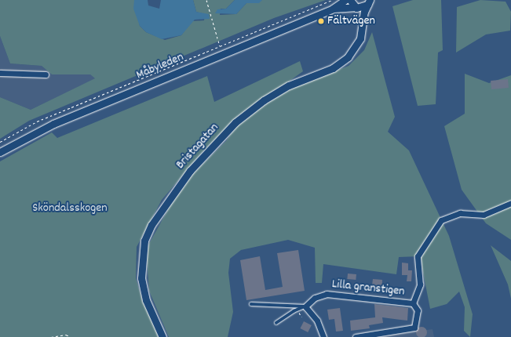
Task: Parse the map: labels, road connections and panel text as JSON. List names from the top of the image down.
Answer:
{
  "streets": {
    "street": ["Måbyleden", "Bristagatan", "Lilla granstigen"]
  },
  "crossings": [
    ["Måbyleden", "Bristagatan"]
  ],
  "parks": ["Sköndalsskogen"],
  "places": ["Fältvägen"]
}
